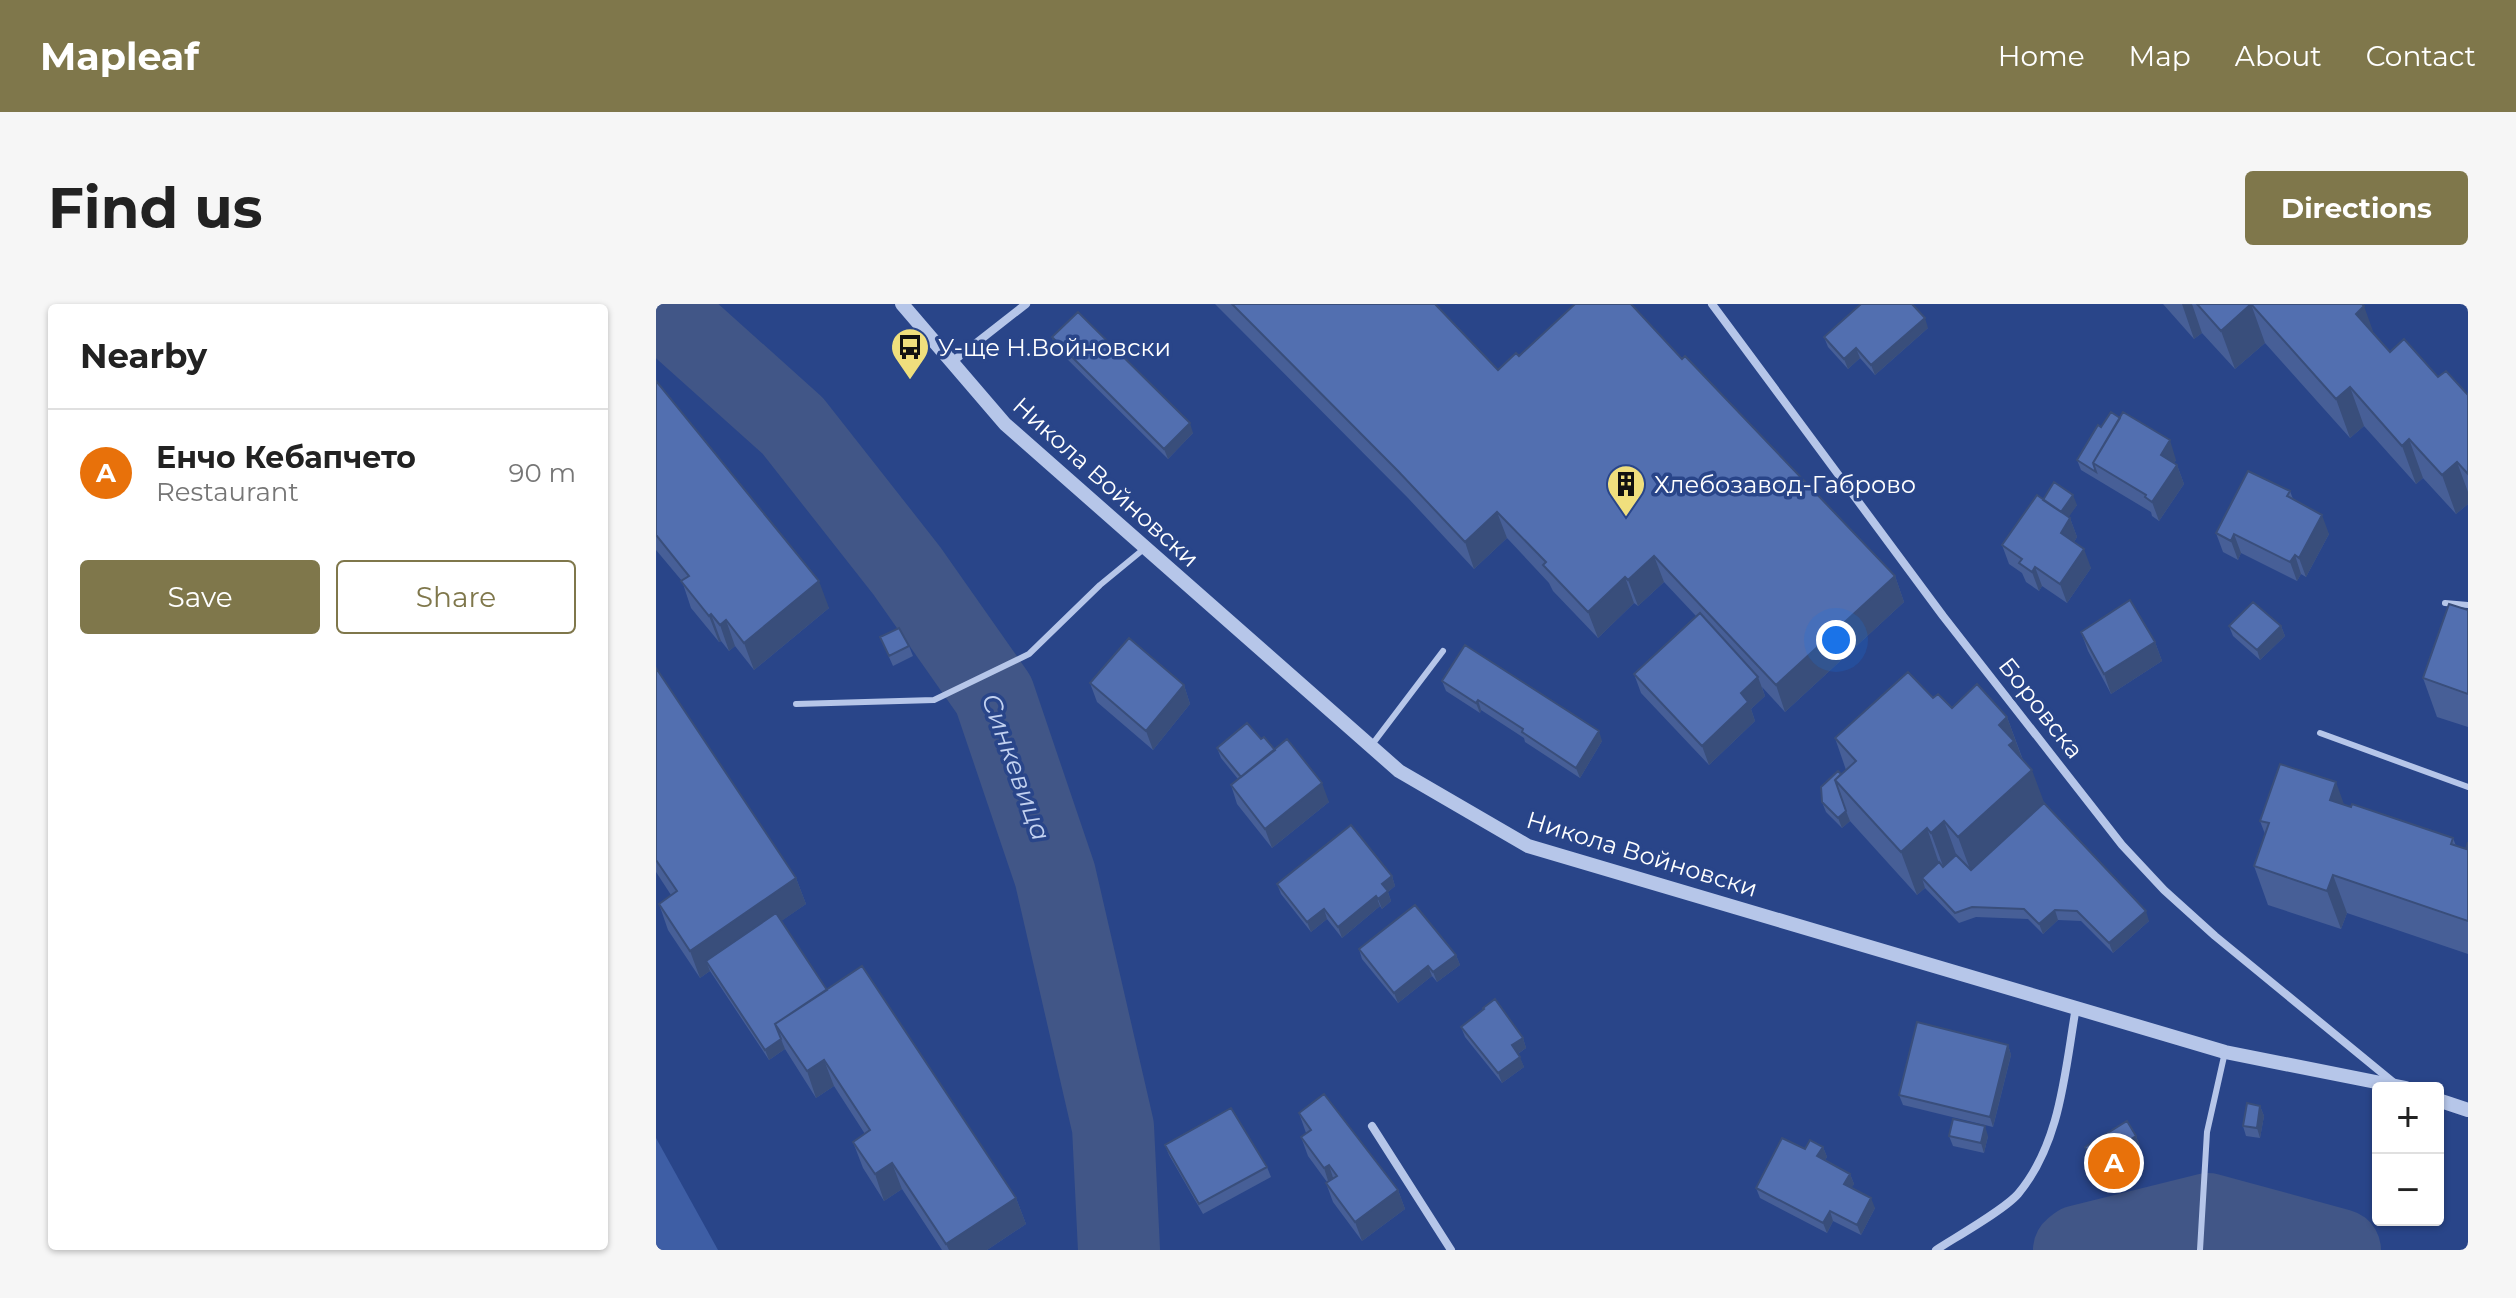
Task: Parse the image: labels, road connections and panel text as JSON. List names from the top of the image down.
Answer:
{
  "streets": {
    "street": ["Никола Войновски", "Боровска"]
  },
  "water": ["Синкевица"],
  "places": {
    "bus stop": ["У-ще Н.Войновски"],
    "building": ["Хлебозавод-Габрово"]
  },
  "page": {
    "header": "Mapleaf",
    "nav": [
      "Home",
      "Map",
      "About",
      "Contact"
    ],
    "buttons": [
      "Directions",
      ["Save", "Share"]
    ],
    "title": "Find us",
    "heading": "Nearby",
    "list": [
      {
        "mark": "A",
        "name": "Енчо Кебапчето",
        "note": "Restaurant",
        "value": "90 m"
      }
    ],
    "map_buttons": ["+", "−"],
    "pins": "A"
  }
}
